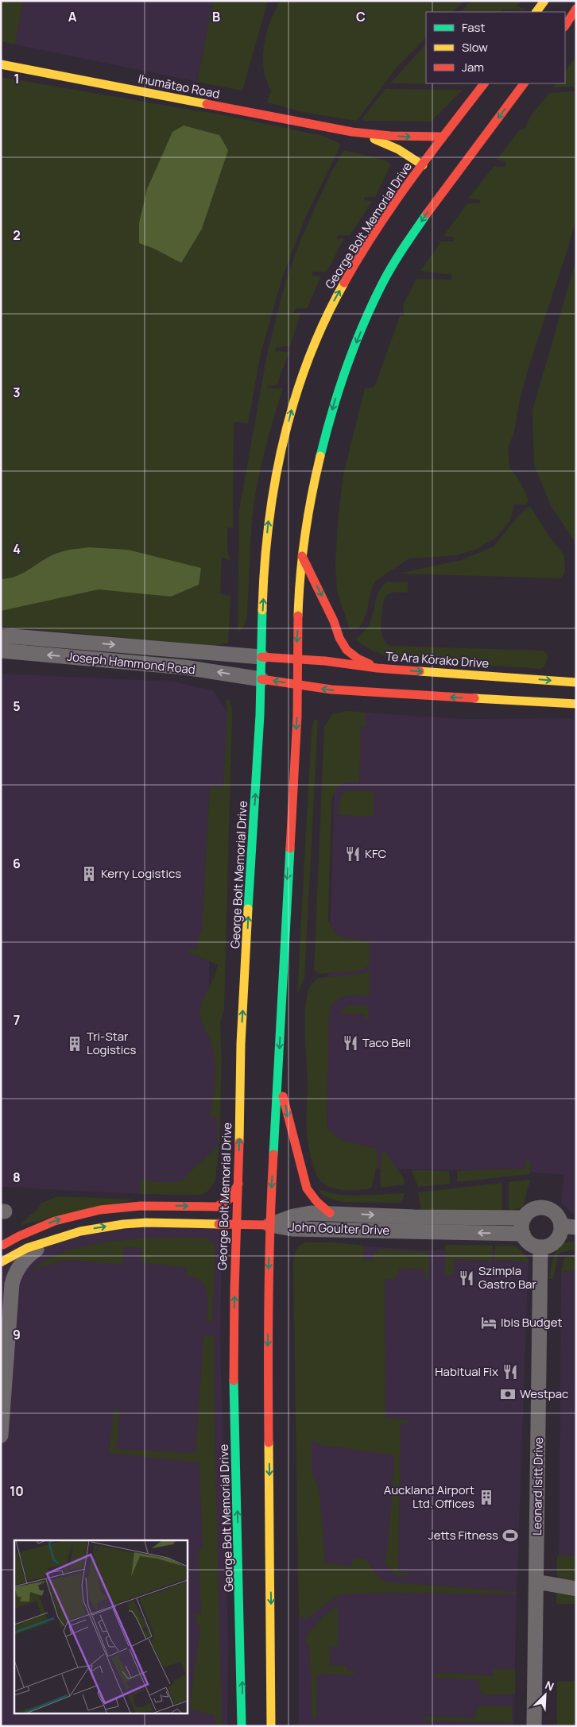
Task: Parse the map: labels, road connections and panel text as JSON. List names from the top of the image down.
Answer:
{
  "streets": {
    "main road": ["Ihumātao Road", "George Bolt Memorial Drive", "Te Ara Kōrako Drive"],
    "street": ["Joseph Hammond Road", "John Goulter Drive", "Leonard Isitt Drive"]
  },
  "crossings": [
    ["Ihumātao Road", "George Bolt Memorial Drive"],
    ["George Bolt Memorial Drive", "Te Ara Kōrako Drive"],
    ["George Bolt Memorial Drive", "Joseph Hammond Road"],
    ["Te Ara Kōrako Drive", "Joseph Hammond Road"],
    ["John Goulter Drive", "Leonard Isitt Drive"]
  ],
  "places": {
    "restaurant": [
      "KFC",
      "Taco Bell",
      "Szimpla Gastro Bar",
      "Habitual Fix"
    ],
    "building": ["Kerry Logistics", "Tri-Star Logistics", "Auckland Airport Ltd. Offices"],
    "hotel": ["Ibis Budget"],
    "bank": ["Westpac"],
    "sports": ["Jetts Fitness"]
  },
  "legend": ["Fast", "Slow", "Jam"],
  "north": "top right",
  "grid": {
    "columns": ["A", "B", "C"],
    "rows": [
      "1",
      "2",
      "3",
      "4",
      "5",
      "6",
      "7",
      "8",
      "9",
      "10"
    ]
  }
}
